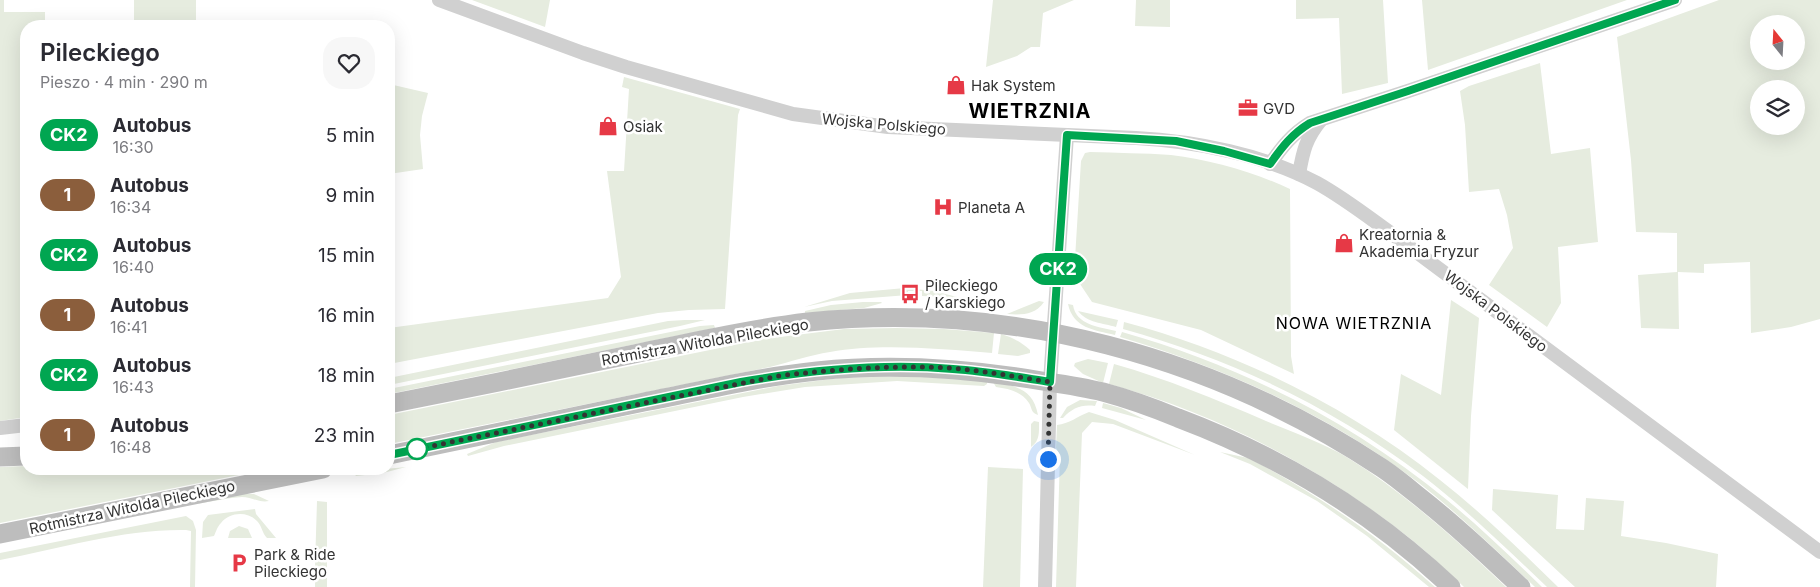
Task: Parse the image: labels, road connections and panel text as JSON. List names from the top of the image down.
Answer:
{
  "streets": {
    "main road": ["Rotmistrza Witolda Pileckiego"],
    "street": ["Wojska Polskiego"]
  },
  "districts": ["WIETRZNIA", "NOWA WIETRZNIA"],
  "places": {
    "shop": ["Hak System", "Osiak", "Kreatornia & Akademia Fryzur"],
    "office": ["GVD"],
    "hospital": ["Planeta A"],
    "bus stop": ["Pileckiego / Karskiego"],
    "parking": ["Park & Ride Pileckiego"]
  },
  "lines": ["bus line CK2"],
  "north": "top",
  "page": {
    "on_map": "CK2",
    "heading": ["Pileckiego", "Pieszo · 4 min · 290 m"],
    "list": [
      {
        "mark": "CK2",
        "name": "Autobus",
        "note": "16:30",
        "value": "5 min"
      },
      {
        "mark": "1",
        "name": "Autobus",
        "note": "16:34",
        "value": "9 min"
      },
      {
        "mark": "CK2",
        "name": "Autobus",
        "note": "16:40",
        "value": "15 min"
      },
      {
        "mark": "1",
        "name": "Autobus",
        "note": "16:41",
        "value": "16 min"
      },
      {
        "mark": "CK2",
        "name": "Autobus",
        "note": "16:43",
        "value": "18 min"
      },
      {
        "mark": "1",
        "name": "Autobus",
        "note": "16:48",
        "value": "23 min"
      }
    ]
  }
}
